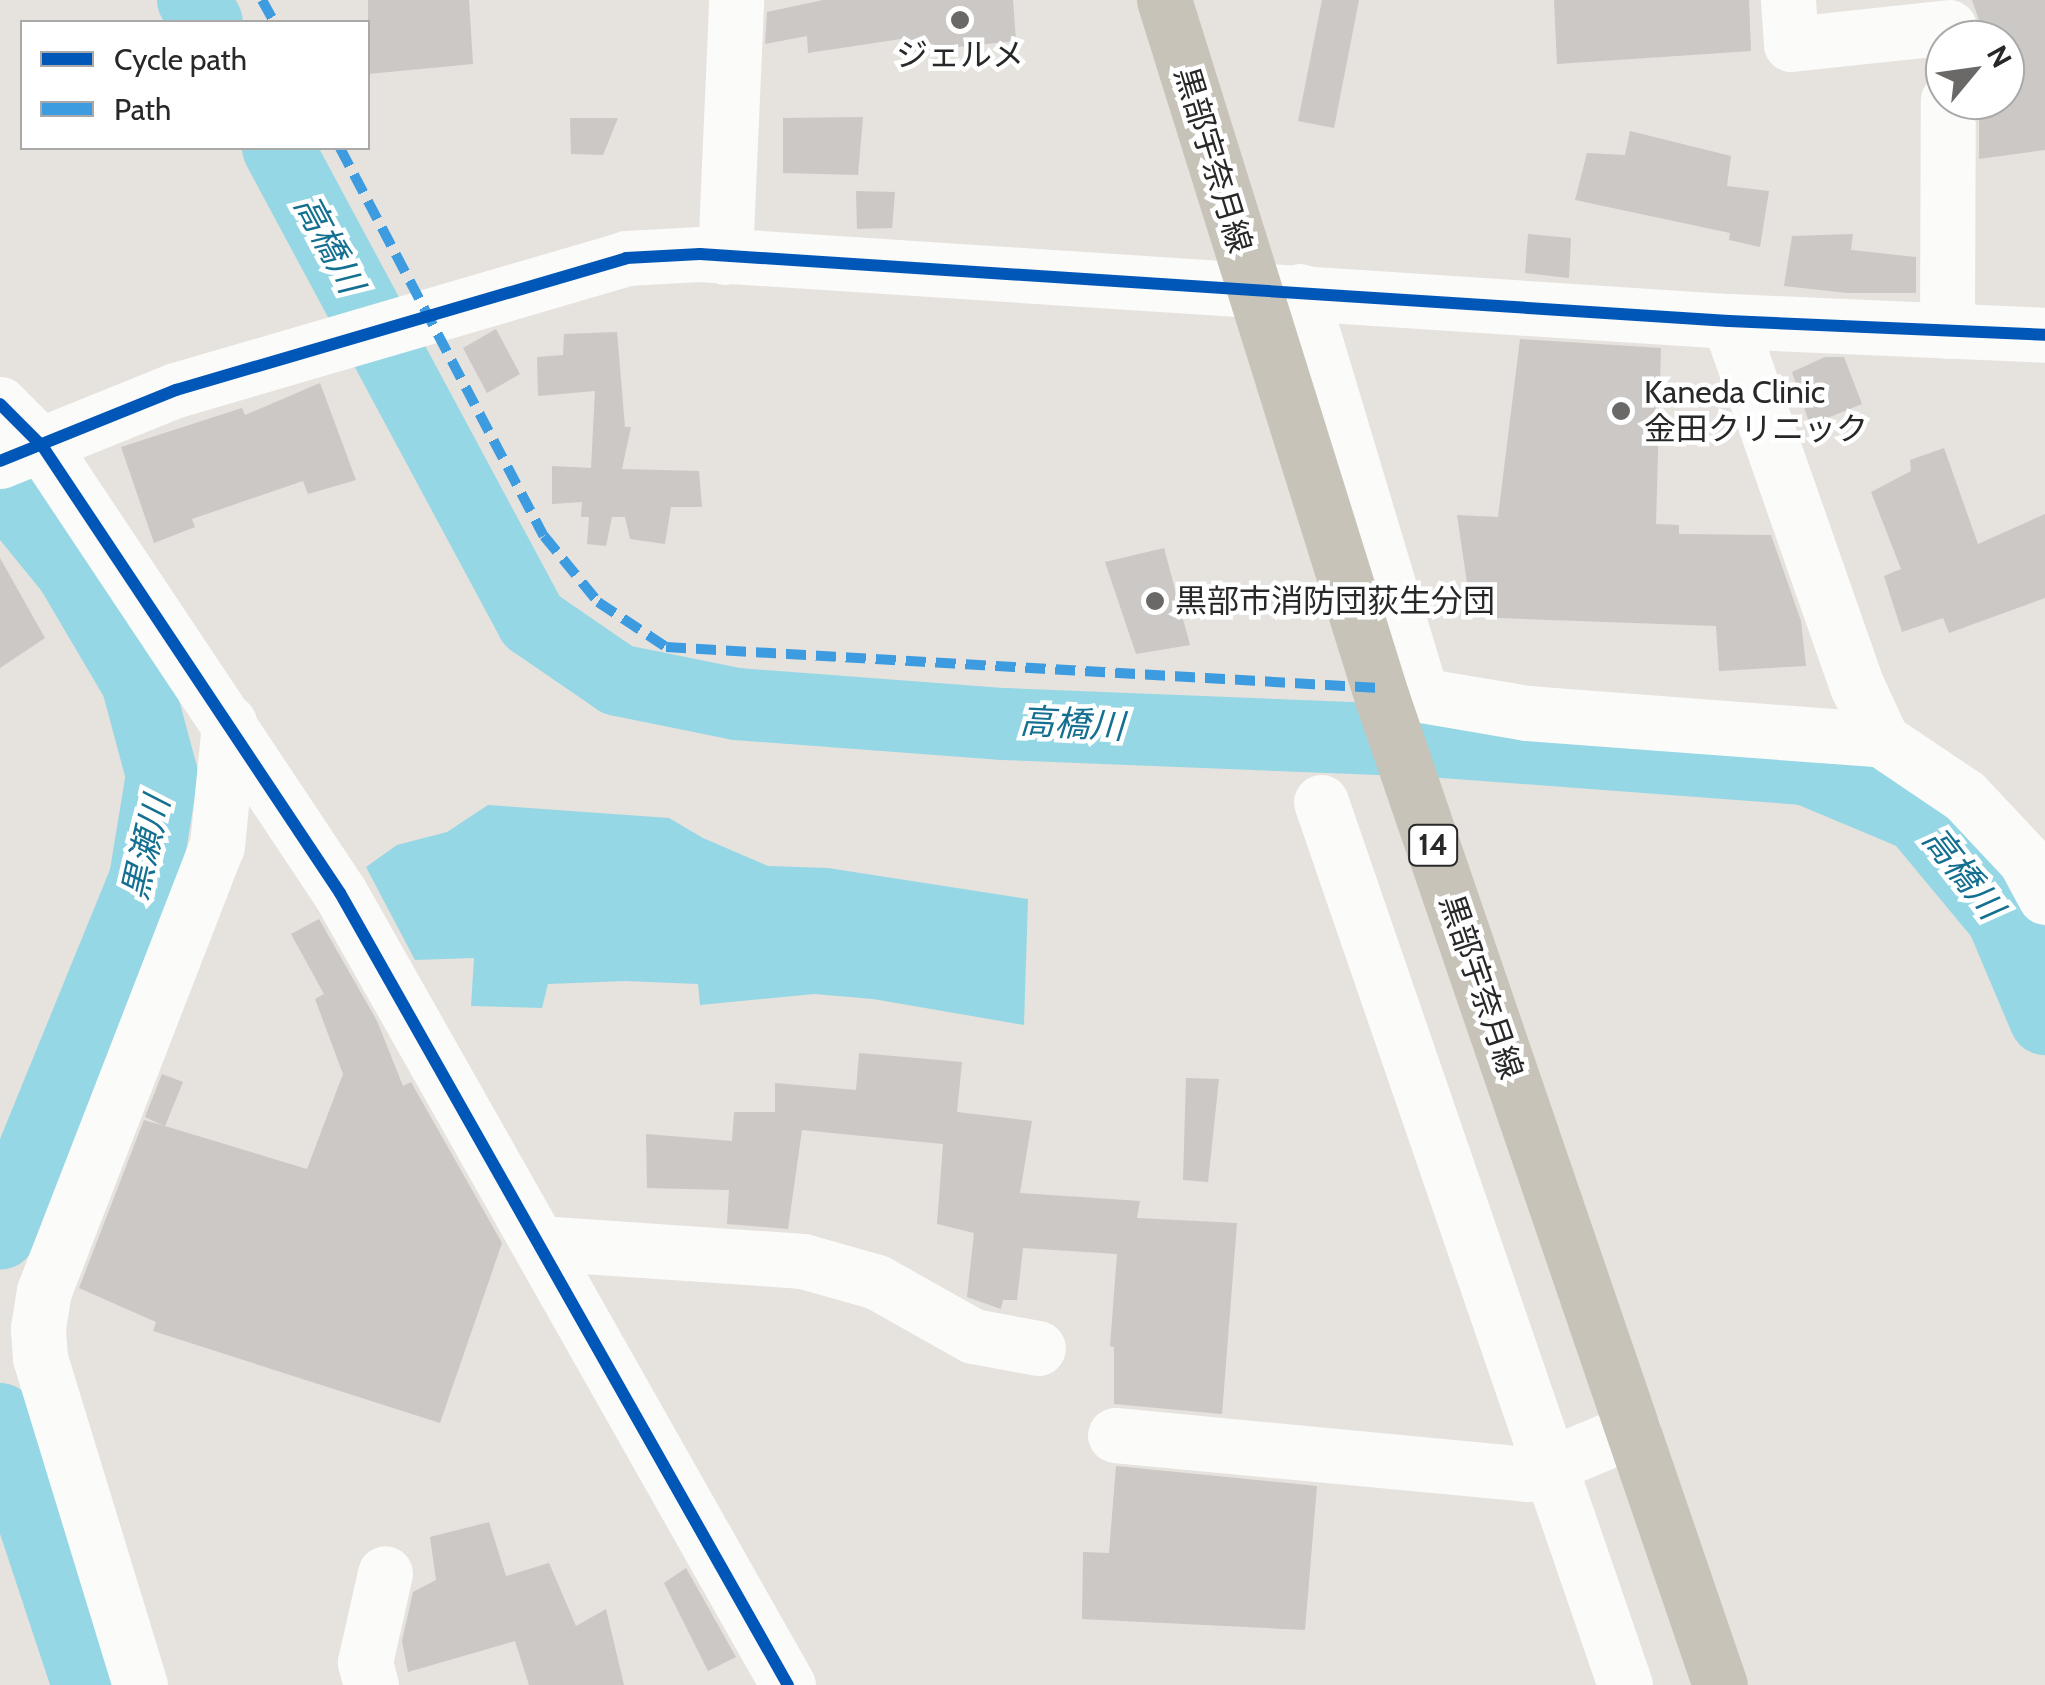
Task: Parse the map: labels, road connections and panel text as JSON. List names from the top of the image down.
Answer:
{
  "streets": {
    "main road": ["黒部宇奈月線", "14"]
  },
  "water": ["高橋川", "黒瀬川"],
  "places": ["ジェルメ", "Kaneda Clinic 金田クリニック", "黒部市消防団荻生分団"],
  "legend": ["Cycle path", "Path"],
  "north": "top right"
}
